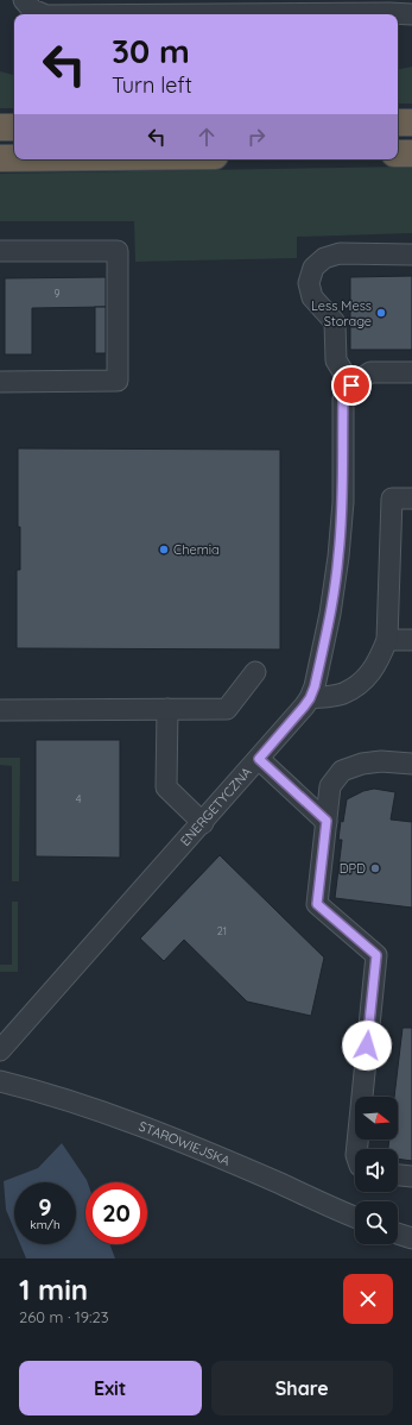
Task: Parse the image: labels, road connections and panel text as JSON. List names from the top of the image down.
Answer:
{
  "streets": {
    "street": ["ENERGETYCZNA", "STAROWIEJSKA"]
  },
  "places": ["Less Mess Storage", "Chemia", "DPD"],
  "house_numbers": ["9", "4", "21"],
  "north": "right",
  "page": {
    "turn": ["30 m", "Turn left"],
    "speed": "9 km/h",
    "limit": "20",
    "heading": ["1 min", "260 m · 19:23"],
    "buttons": ["Exit", "Share"]
  }
}
